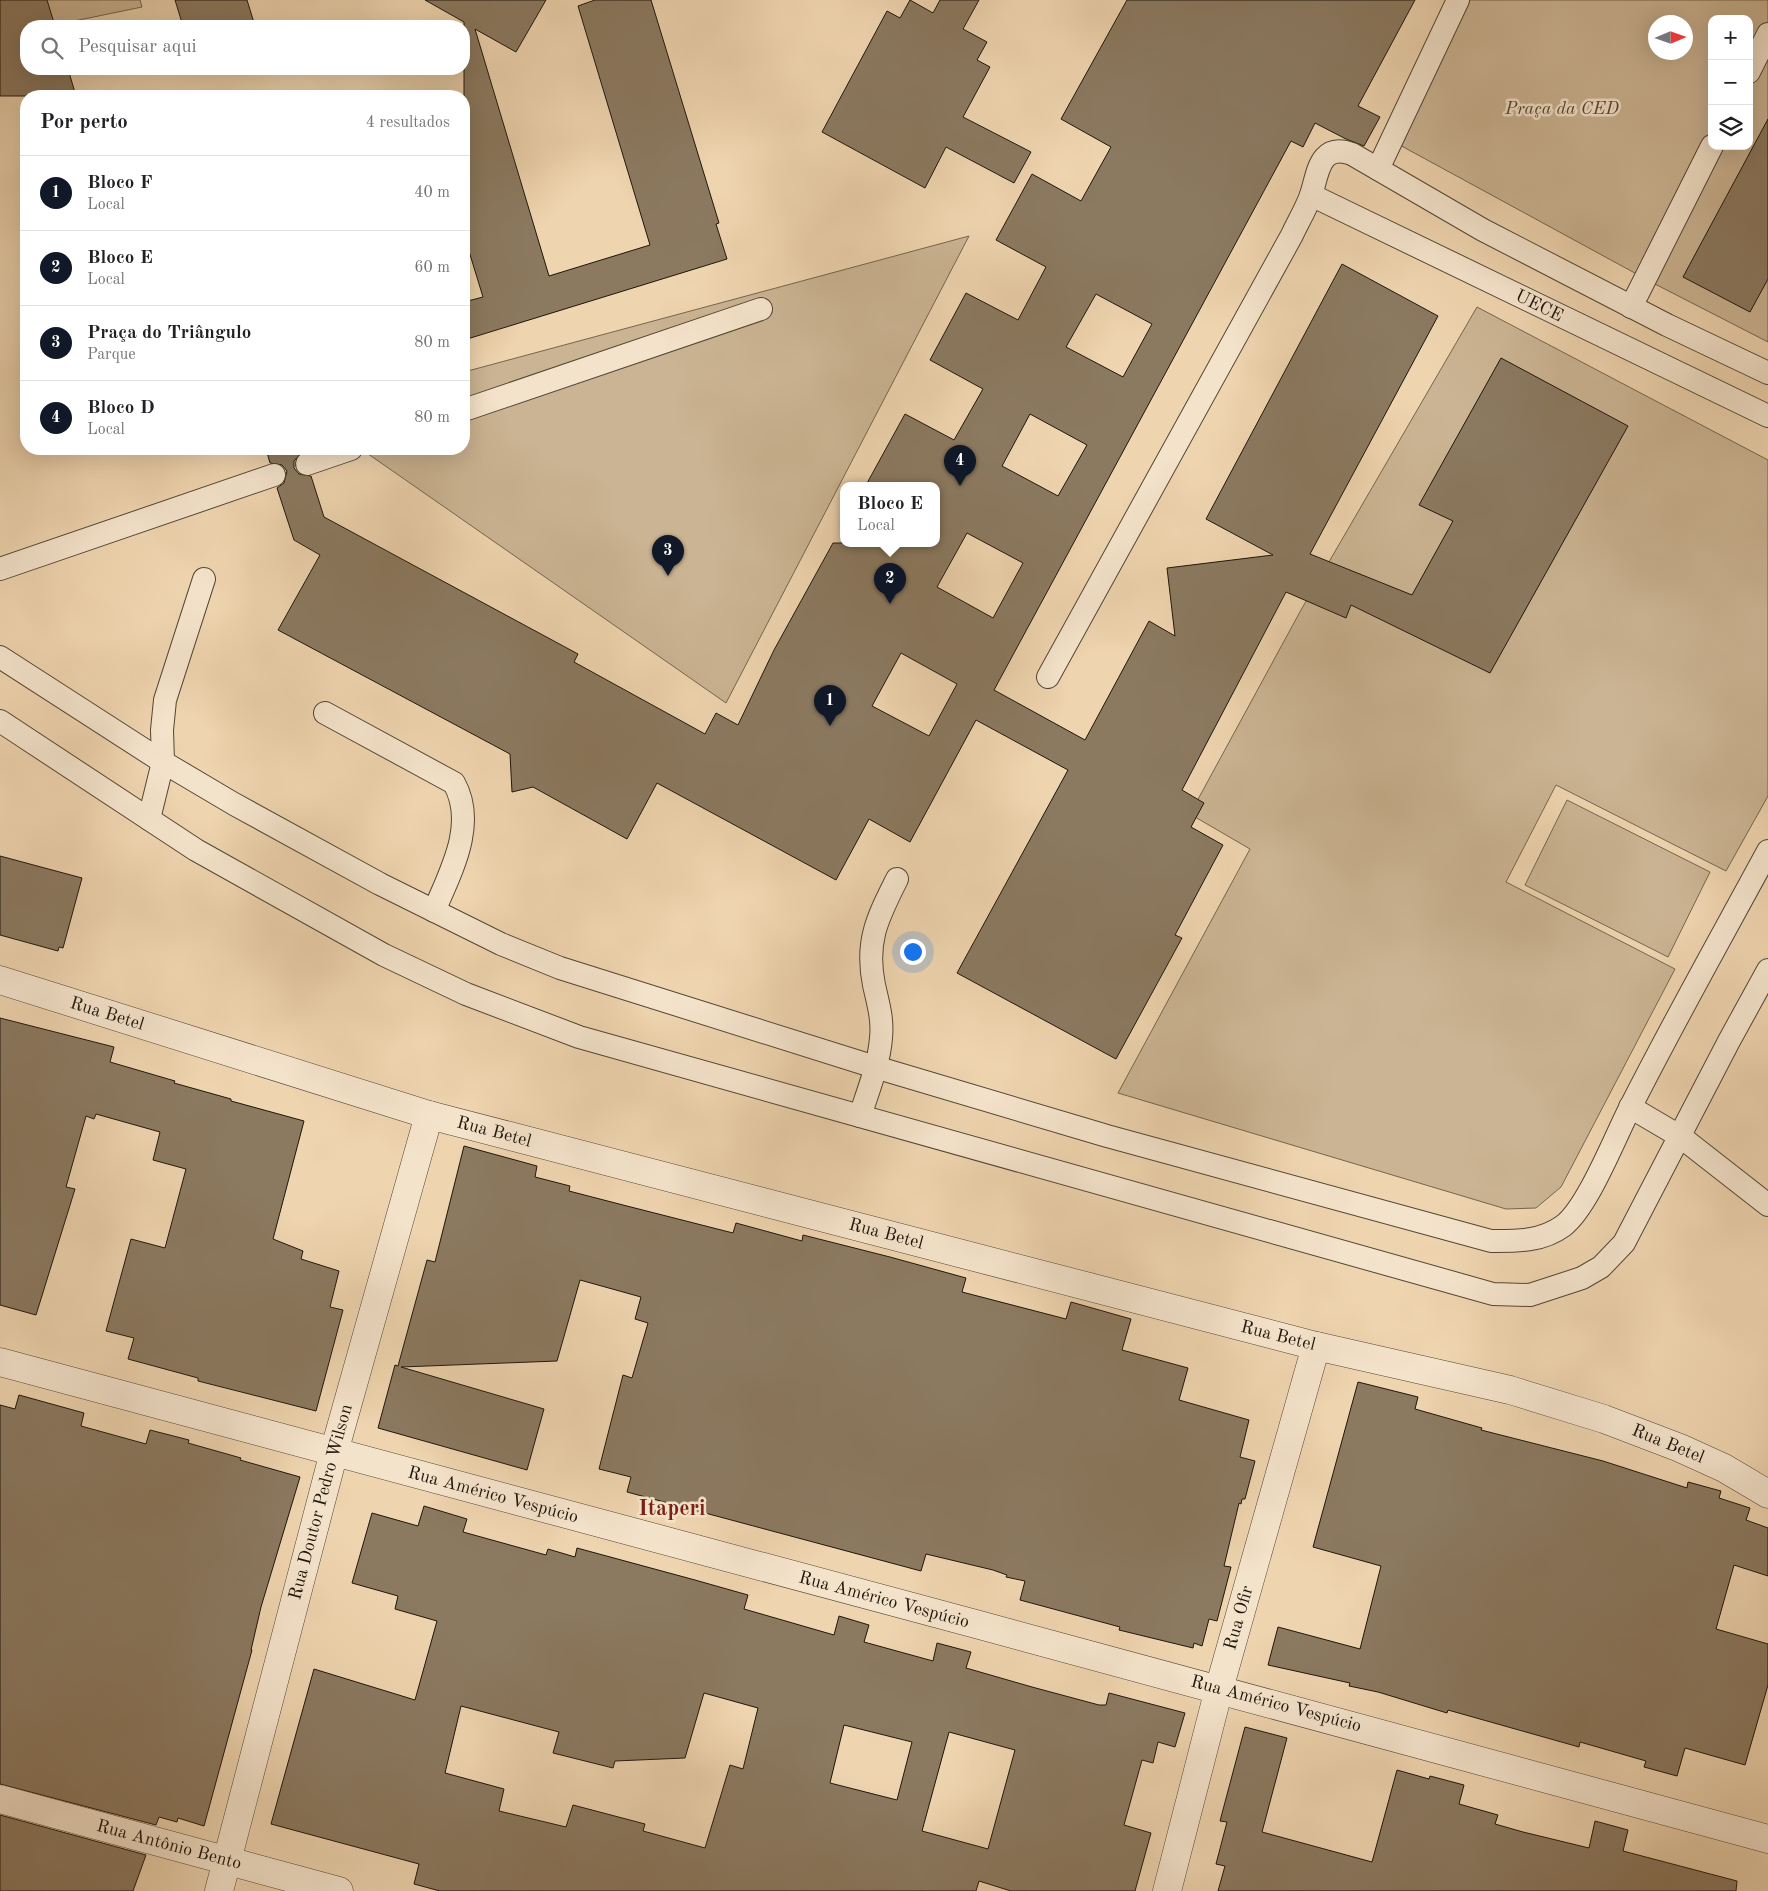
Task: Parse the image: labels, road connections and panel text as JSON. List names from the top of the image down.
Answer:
{
  "streets": {
    "street": [
      "Rua Betel",
      "Rua Américo Vespúcio",
      "Rua Doutor Pedro Wilson",
      "Rua Ofir",
      "Rua Antônio Bento"
    ],
    "lane": ["UECE"]
  },
  "crossings": [
    ["Rua Betel", "Rua Doutor Pedro Wilson"],
    ["Rua Betel", "Rua Ofir"],
    ["Rua Américo Vespúcio", "Rua Doutor Pedro Wilson"],
    ["Rua Américo Vespúcio", "Rua Ofir"],
    ["Rua Doutor Pedro Wilson", "Rua Antônio Bento"]
  ],
  "districts": ["Itaperi"],
  "parks": ["Praça da CED"],
  "north": "right",
  "page": {
    "map_buttons": ["+", "−"],
    "search": "Pesquisar aqui",
    "heading": ["Por perto", "4 resultados"],
    "list": [
      {
        "mark": "1",
        "name": "Bloco F",
        "note": "Local",
        "value": "40 m"
      },
      {
        "mark": "2",
        "name": "Bloco E",
        "note": "Local",
        "value": "60 m"
      },
      {
        "mark": "3",
        "name": "Praça do Triângulo",
        "note": "Parque",
        "value": "80 m"
      },
      {
        "mark": "4",
        "name": "Bloco D",
        "note": "Local",
        "value": "80 m"
      }
    ],
    "pins": [
      "4",
      "3",
      "2",
      "1"
    ],
    "popup": ["Bloco E", "Local"]
  }
}
